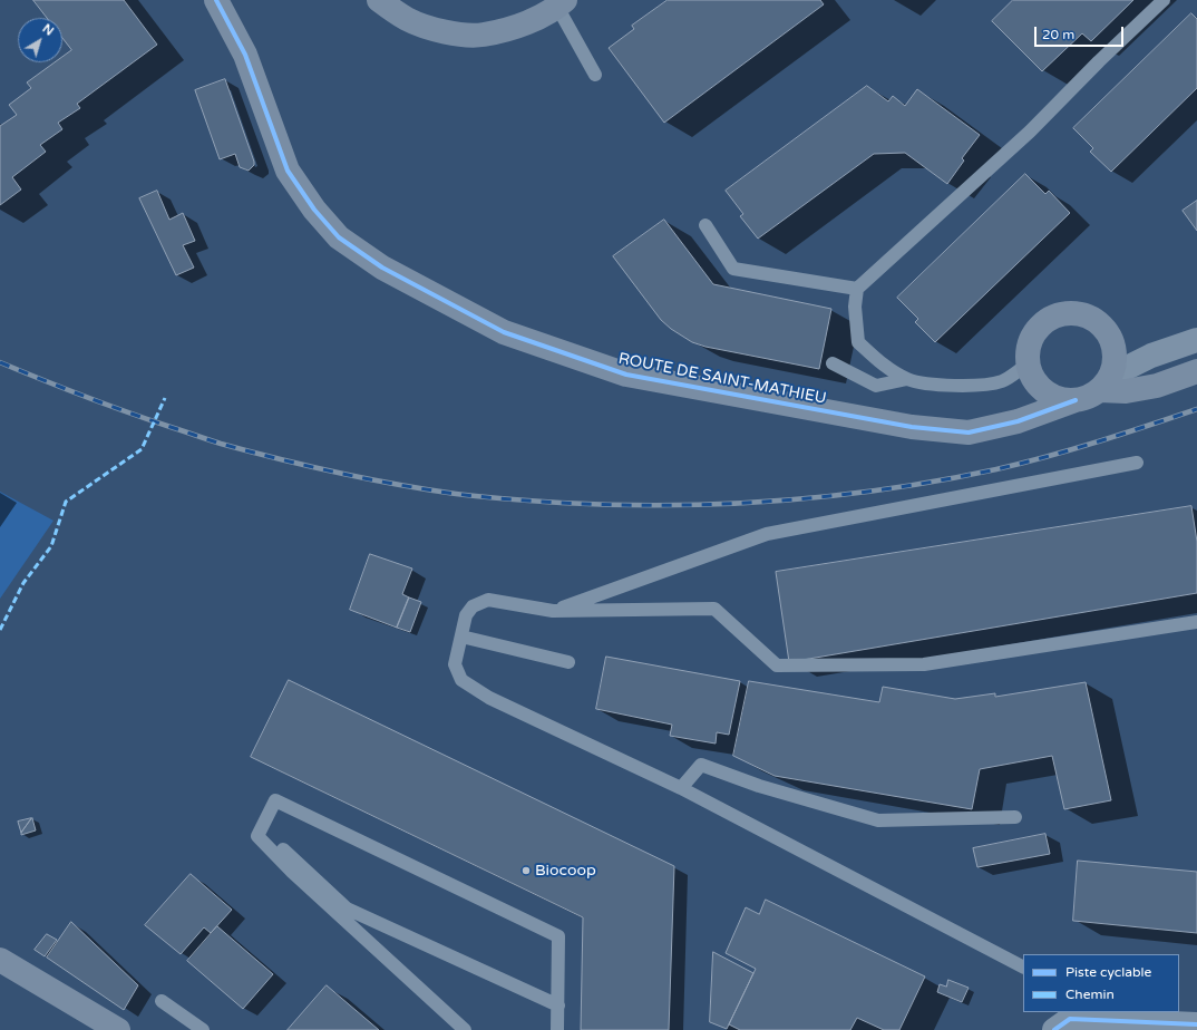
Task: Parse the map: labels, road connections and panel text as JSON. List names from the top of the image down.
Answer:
{
  "streets": {
    "street": ["ROUTE DE SAINT-MATHIEU"]
  },
  "places": ["Biocoop"],
  "legend": ["Piste cyclable", "Chemin"],
  "scale_bar": "20 m",
  "north": "top right"
}
